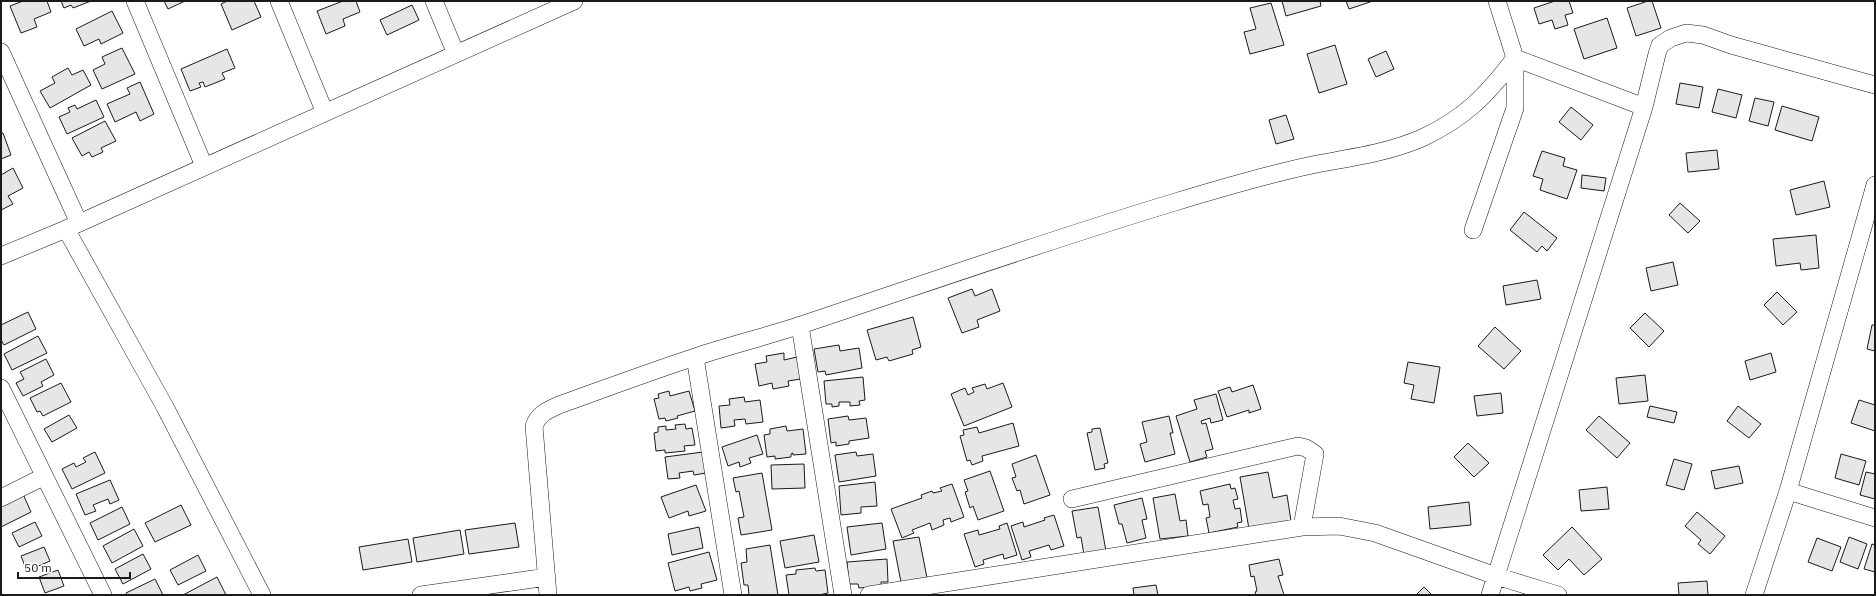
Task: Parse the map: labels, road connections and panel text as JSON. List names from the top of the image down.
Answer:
{
  "scale_bar": "50 m"
}
